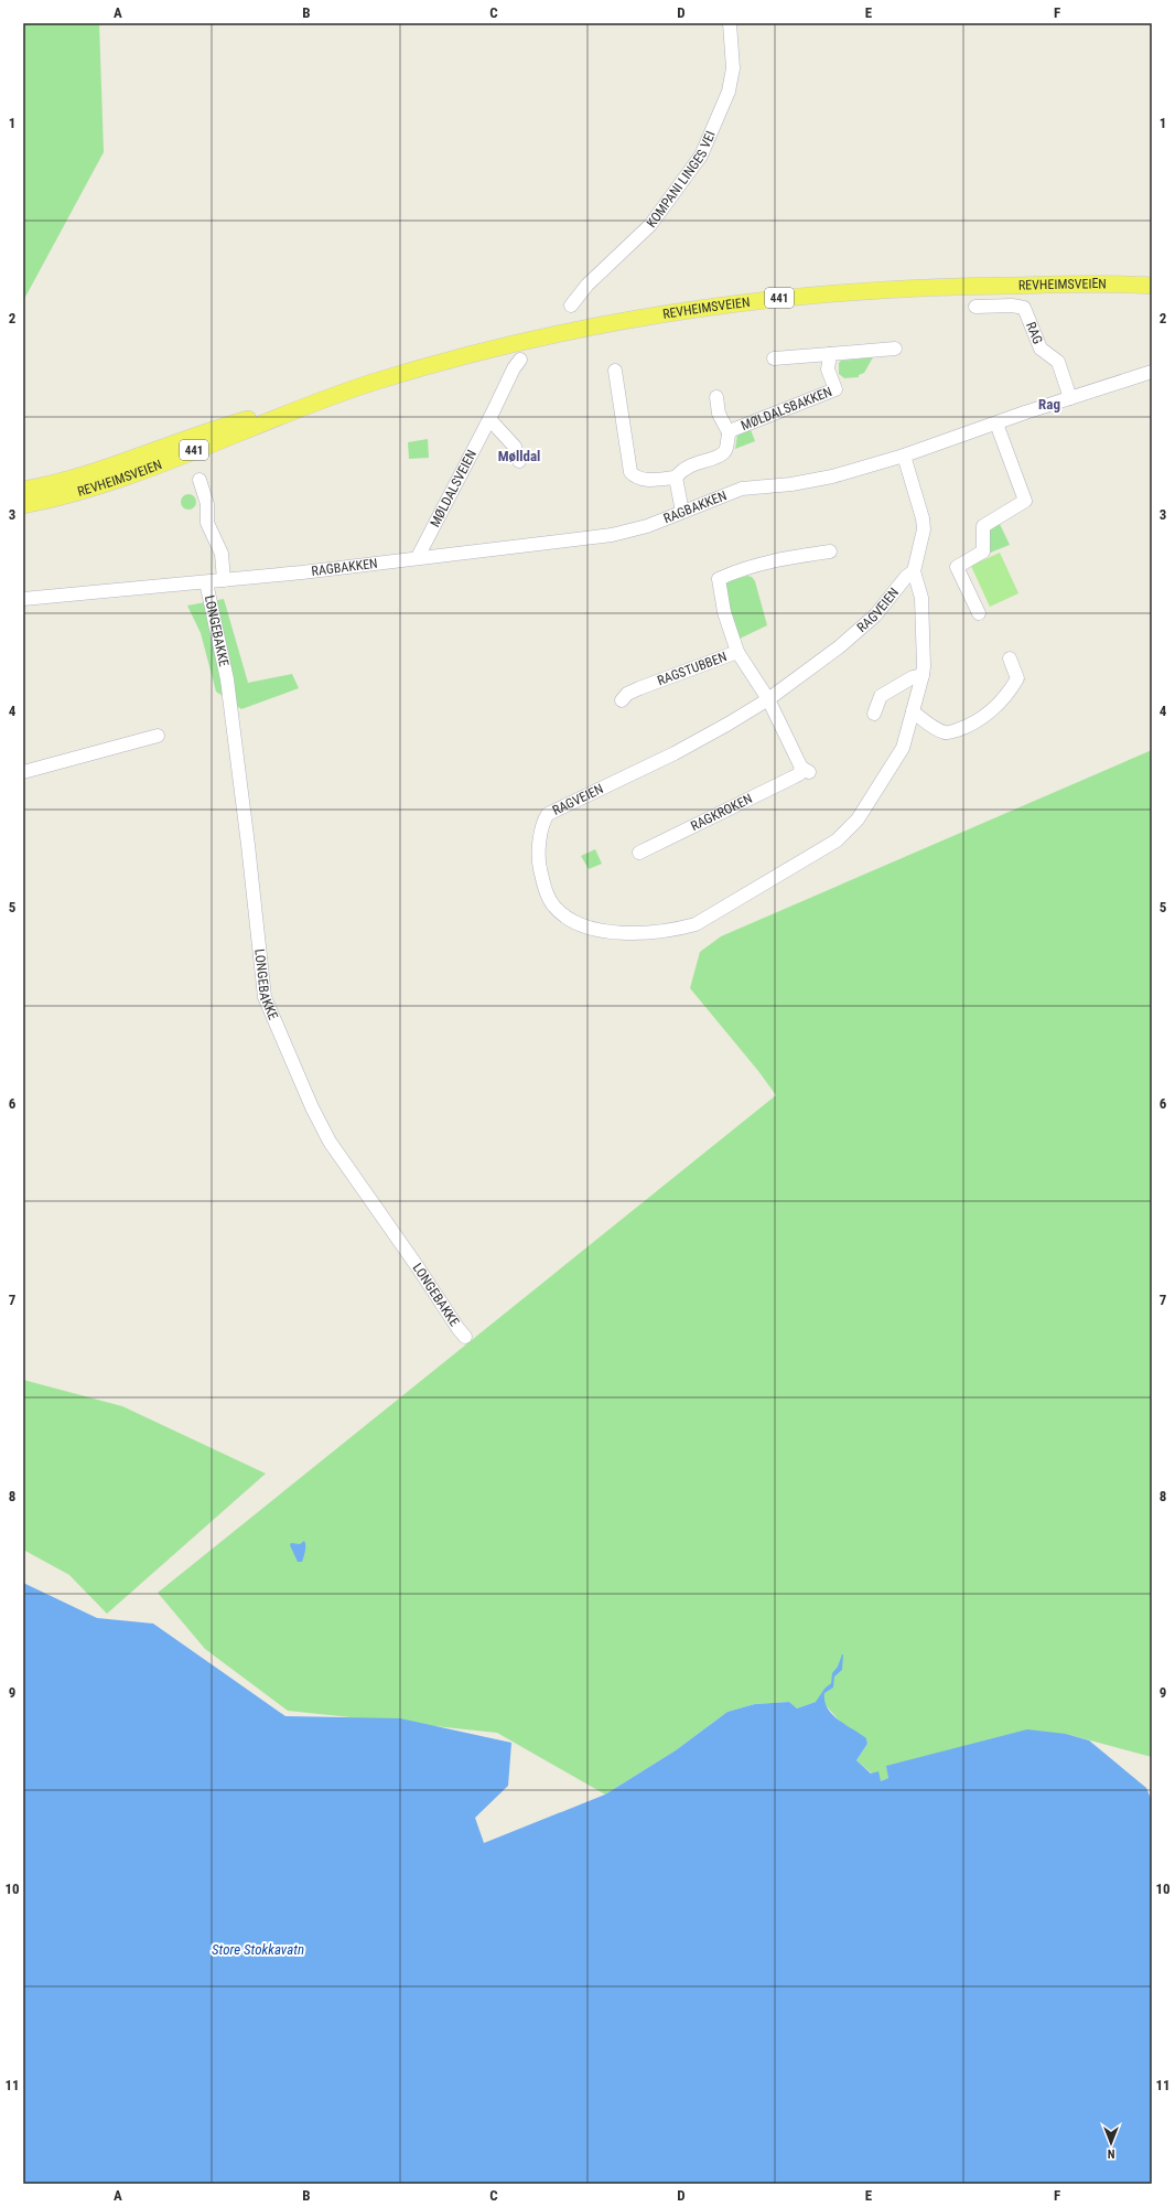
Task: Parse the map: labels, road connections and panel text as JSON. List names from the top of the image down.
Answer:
{
  "streets": {
    "main road": ["REVHEIMSVEIEN", "441"],
    "street": [
      "KOMPANI LINGES VEI",
      "RAG",
      "MØLDALSBAKKEN",
      "MØLDALSVEIEN",
      "RAGBAKKEN",
      "RAGVEIEN",
      "LONGEBAKKE",
      "RAGSTUBBEN",
      "RAGKROKEN"
    ]
  },
  "crossings": [
    ["RAG", "RAGBAKKEN"],
    ["MØLDALSVEIEN", "RAGBAKKEN"],
    ["RAGBAKKEN", "RAGVEIEN"],
    ["RAGBAKKEN", "LONGEBAKKE"],
    ["RAGVEIEN", "RAGKROKEN"],
    ["RAGSTUBBEN", "RAGKROKEN"]
  ],
  "districts": ["Rag", "Mølldal"],
  "water": ["Store Stokkavatn"],
  "north": "bottom",
  "grid": {
    "columns": [
      "A",
      "B",
      "C",
      "D",
      "E",
      "F"
    ],
    "rows": [
      "1",
      "2",
      "3",
      "4",
      "5",
      "6",
      "7",
      "8",
      "9",
      "10",
      "11"
    ]
  }
}
